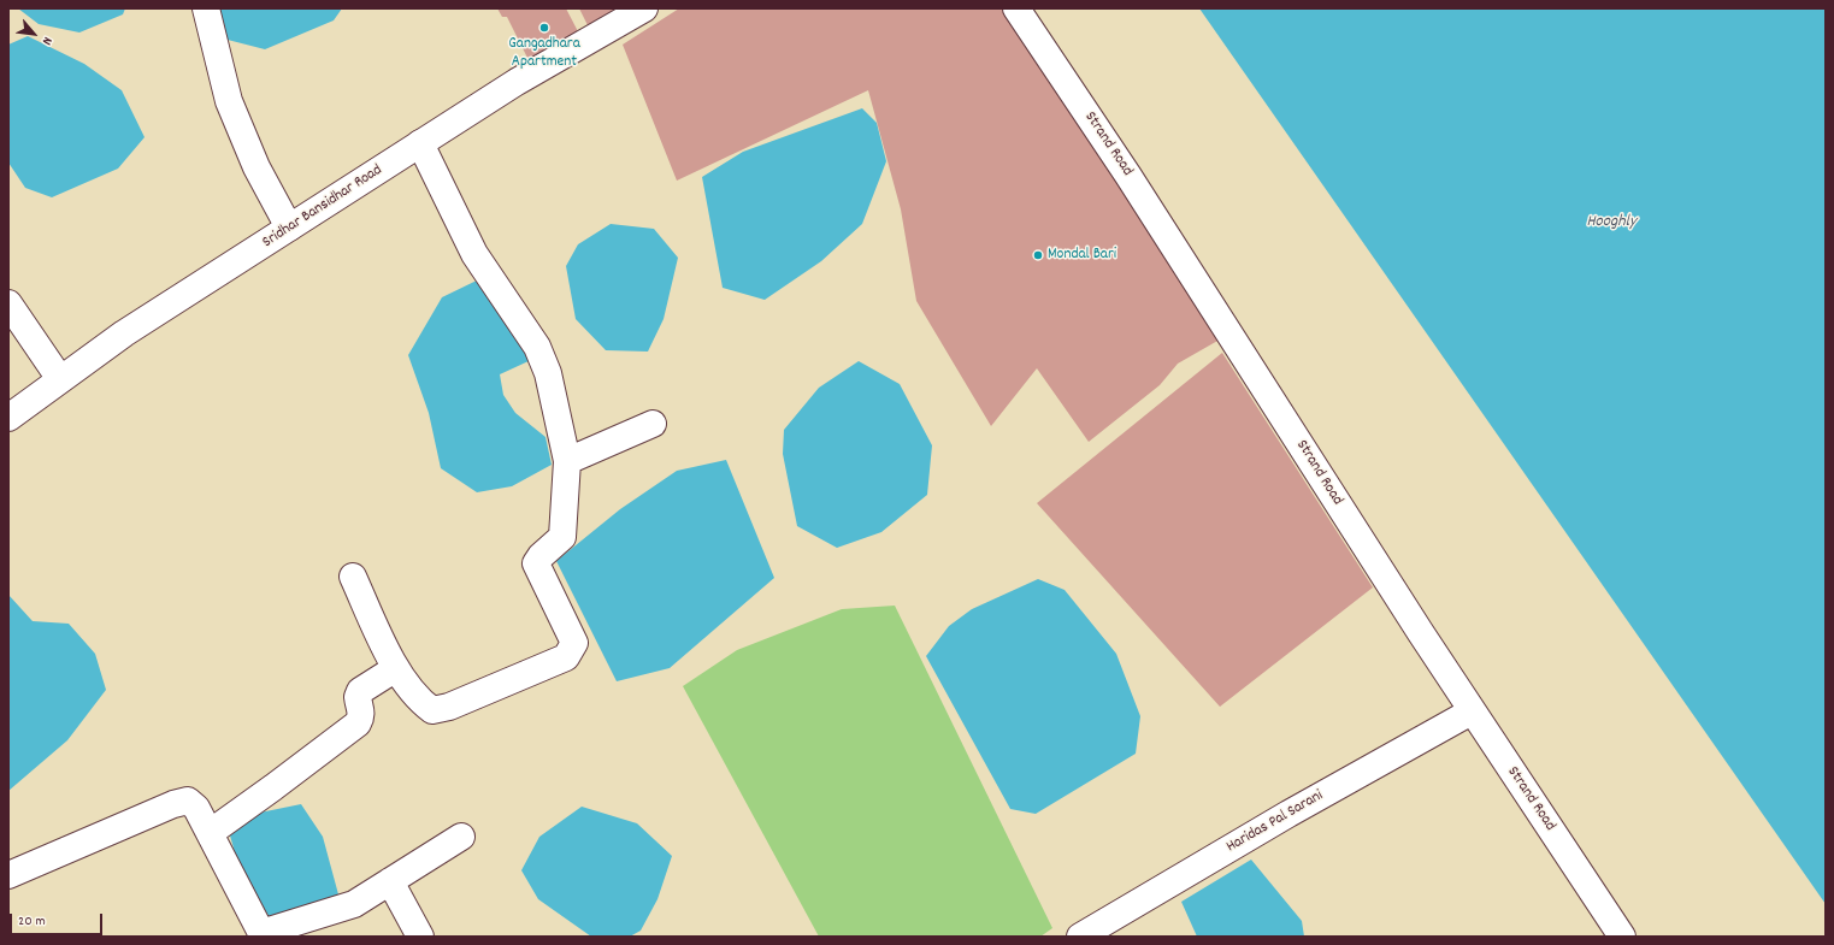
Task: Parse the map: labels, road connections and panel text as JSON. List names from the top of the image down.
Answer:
{
  "streets": {
    "street": ["Strand Road", "Sridhar Bansidhar Road", "Haridas Pal Sarani"]
  },
  "crossings": [
    ["Strand Road", "Haridas Pal Sarani"]
  ],
  "water": ["Hooghly"],
  "places": ["Gangadhara Apartment", "Mondal Bari"],
  "scale_bar": "20 m",
  "north": "bottom right"
}
